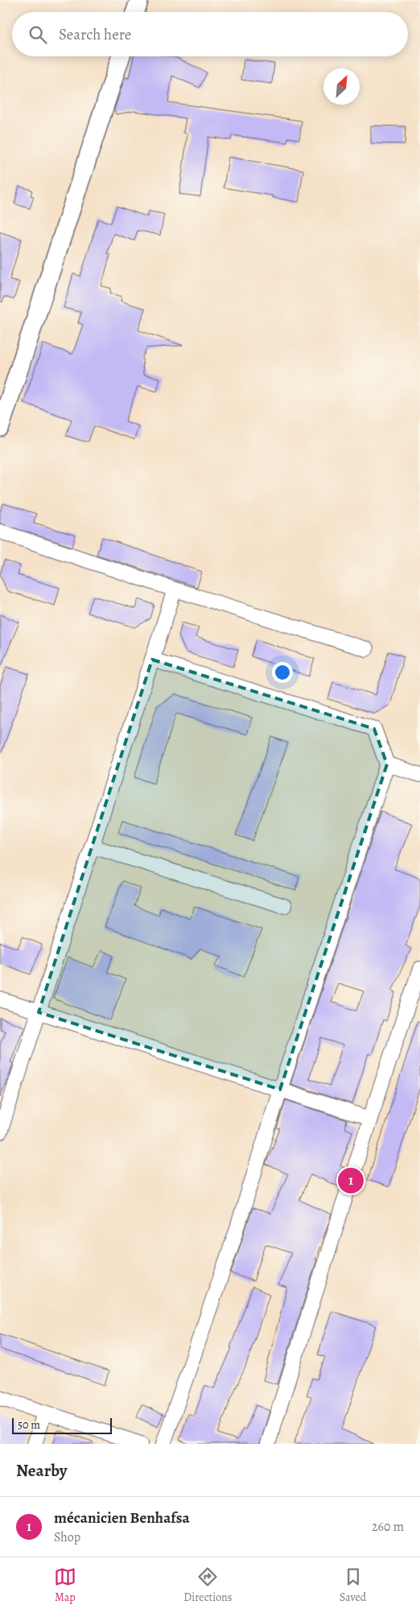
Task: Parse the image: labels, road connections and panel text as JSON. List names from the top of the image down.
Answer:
{
  "scale_bar": "50 m",
  "north": "top right",
  "page": {
    "search": "Search here",
    "pins": "1",
    "scale": "50 m",
    "heading": "Nearby",
    "list": [
      {
        "mark": "1",
        "name": "mécanicien Benhafsa",
        "note": "Shop",
        "value": "260 m"
      }
    ],
    "nav": ["Map", "Directions", "Saved"]
  }
}
